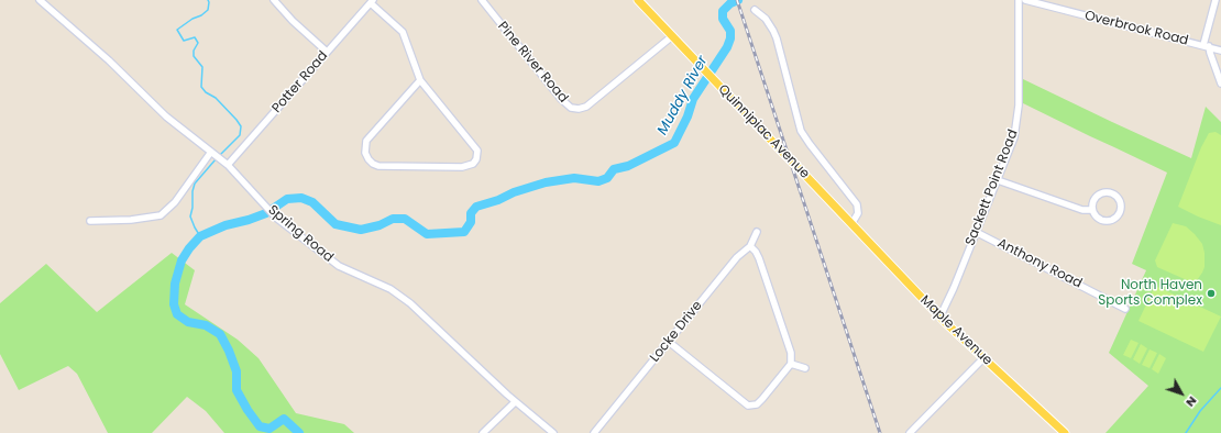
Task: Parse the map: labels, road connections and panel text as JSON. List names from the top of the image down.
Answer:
{
  "streets": {
    "main road": ["Quinnipiac Avenue", "Maple Avenue"],
    "street": [
      "Overbrook Road",
      "Pine River Road",
      "Potter Road",
      "Sackett Point Road",
      "Spring Road",
      "Anthony Road",
      "Locke Drive"
    ]
  },
  "crossings": [
    ["Pine River Road", "Quinnipiac Avenue"],
    ["Potter Road", "Spring Road"],
    ["Quinnipiac Avenue", "Maple Avenue"],
    ["Sackett Point Road", "Anthony Road"],
    ["Sackett Point Road", "Maple Avenue"]
  ],
  "water": ["Muddy River"],
  "places": ["North Haven Sports Complex"],
  "north": "bottom right"
}
